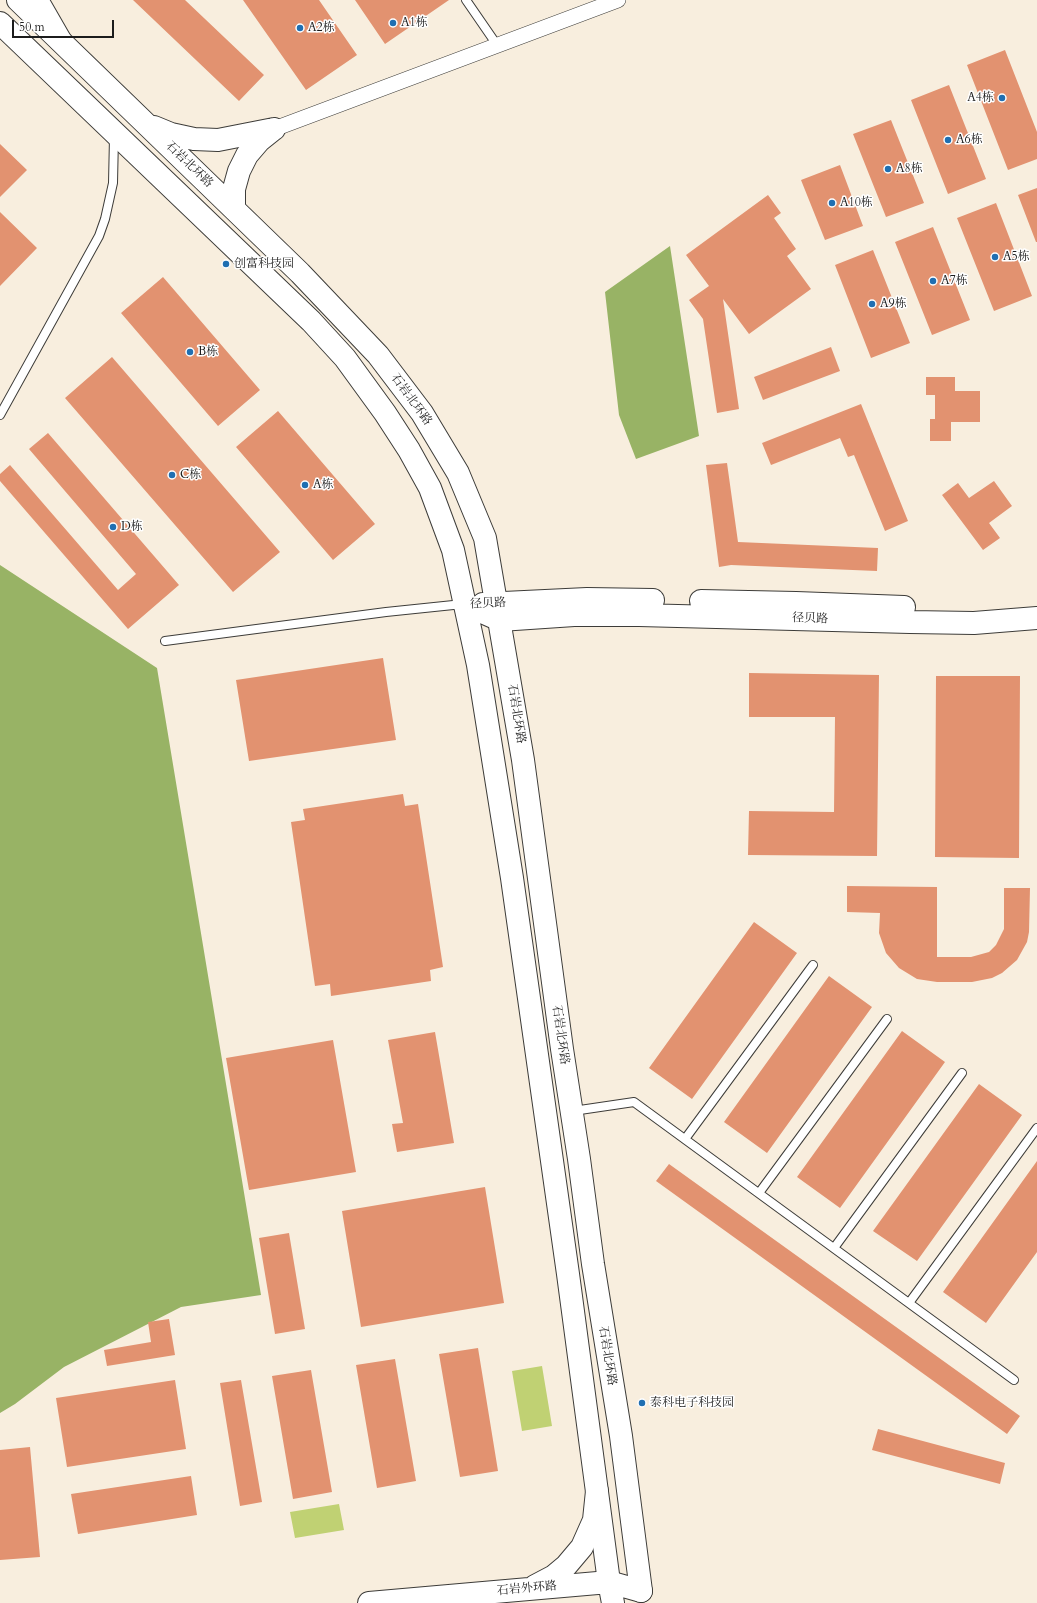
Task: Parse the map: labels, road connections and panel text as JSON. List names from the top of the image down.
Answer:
{
  "streets": {
    "main road": ["石岩北环路", "径贝路", "石岩外环路"]
  },
  "crossings": [
    ["石岩北环路", "径贝路"],
    ["石岩北环路", "石岩外环路"]
  ],
  "places": [
    "A1栋",
    "A2栋",
    "A4栋",
    "A6栋",
    "A8栋",
    "A10栋",
    "A5栋",
    "创富科技园",
    "A7栋",
    "A9栋",
    "B栋",
    "C栋",
    "A栋",
    "D栋",
    "泰科电子科技园"
  ],
  "scale_bar": "50 m"
}
